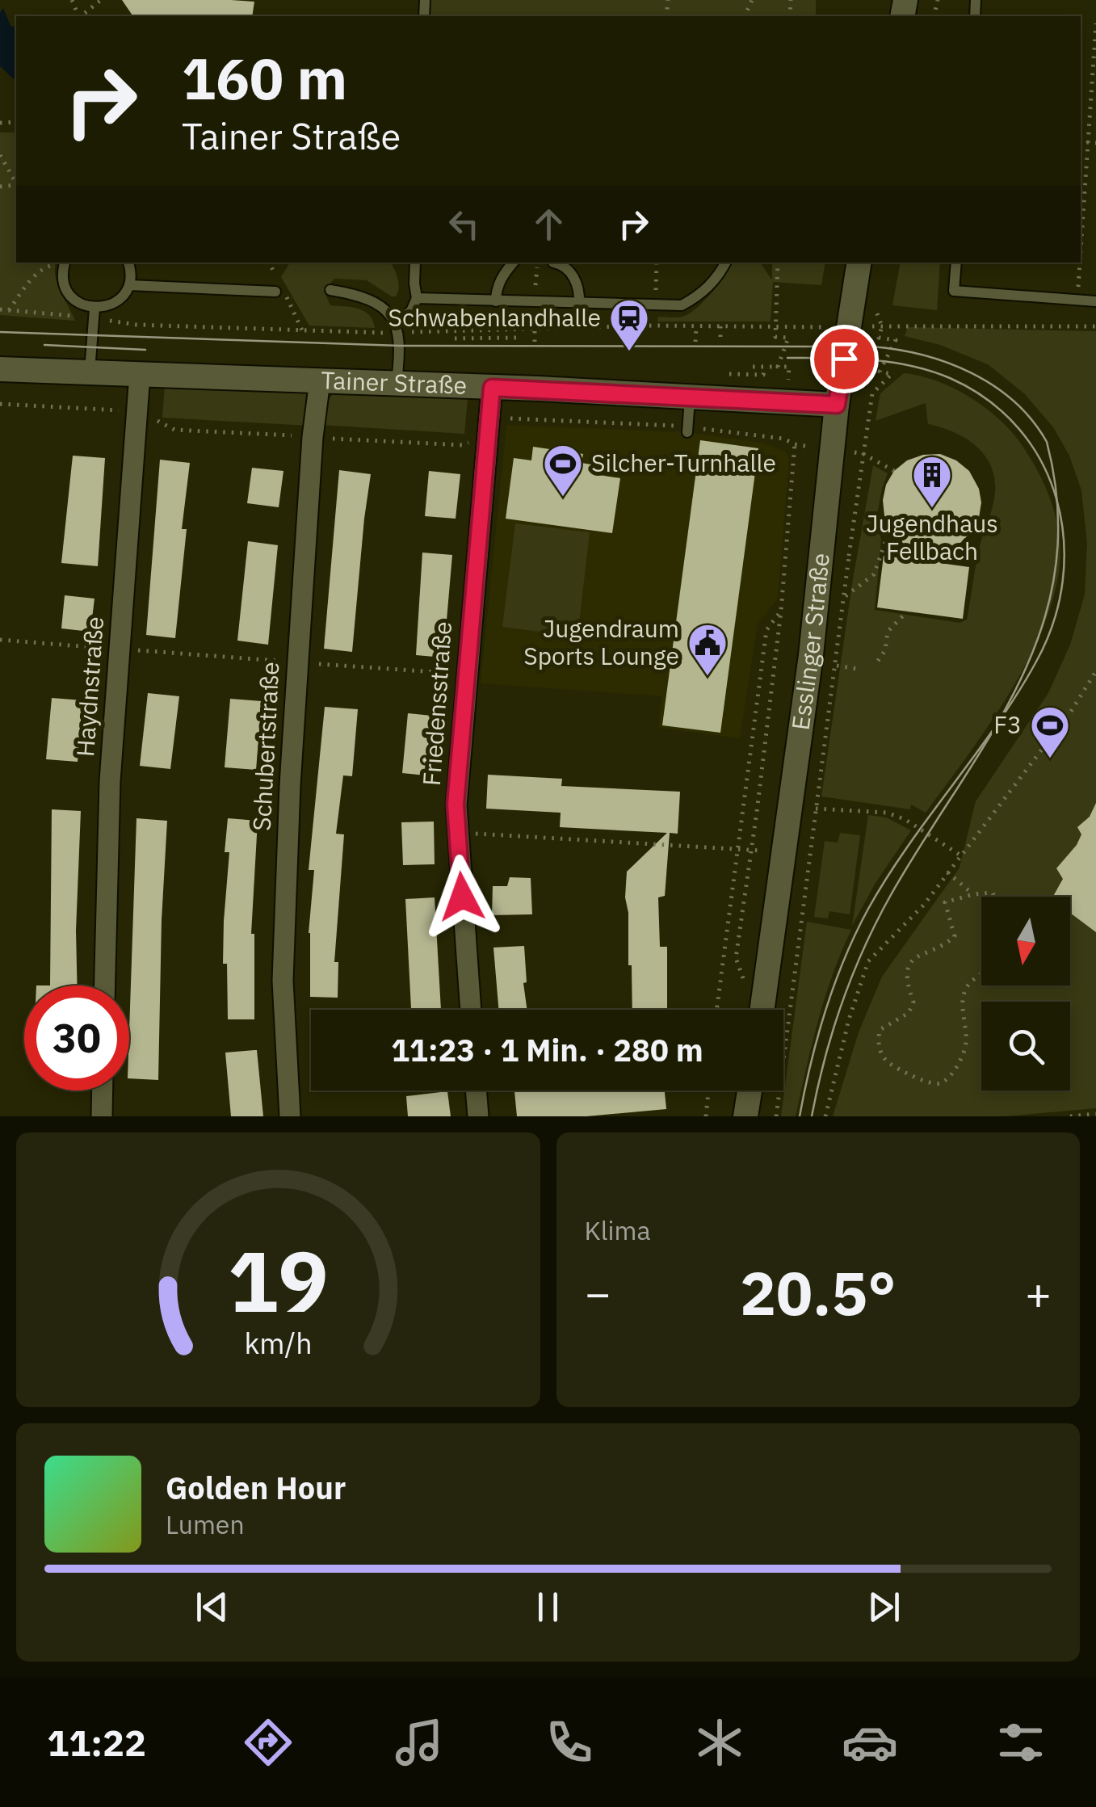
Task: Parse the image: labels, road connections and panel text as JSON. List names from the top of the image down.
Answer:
{
  "streets": {
    "street": [
      "Tainer Straße",
      "Esslinger Straße",
      "Haydnstraße",
      "Friedensstraße",
      "Schubertstraße"
    ]
  },
  "crossings": [
    ["Tainer Straße", "Esslinger Straße"],
    ["Tainer Straße", "Haydnstraße"],
    ["Tainer Straße", "Friedensstraße"],
    ["Tainer Straße", "Schubertstraße"]
  ],
  "places": {
    "station": ["Schwabenlandhalle"],
    "sports": ["Silcher-Turnhalle", "F3"],
    "building": ["Jugendhaus Fellbach"],
    "public building": ["Jugendraum Sports Lounge"]
  },
  "north": "bottom",
  "page": {
    "turn": ["160 m", "Tainer Straße"],
    "limit": "30",
    "trip": "11:23 · 1 Min. · 280 m",
    "tile": "Klima",
    "heat": ["−", "20.5°", "+"],
    "song": ["Golden Hour", "Lumen"],
    "tabs": "11:22",
    "gauge": ["19", "km/h"]
  }
}
